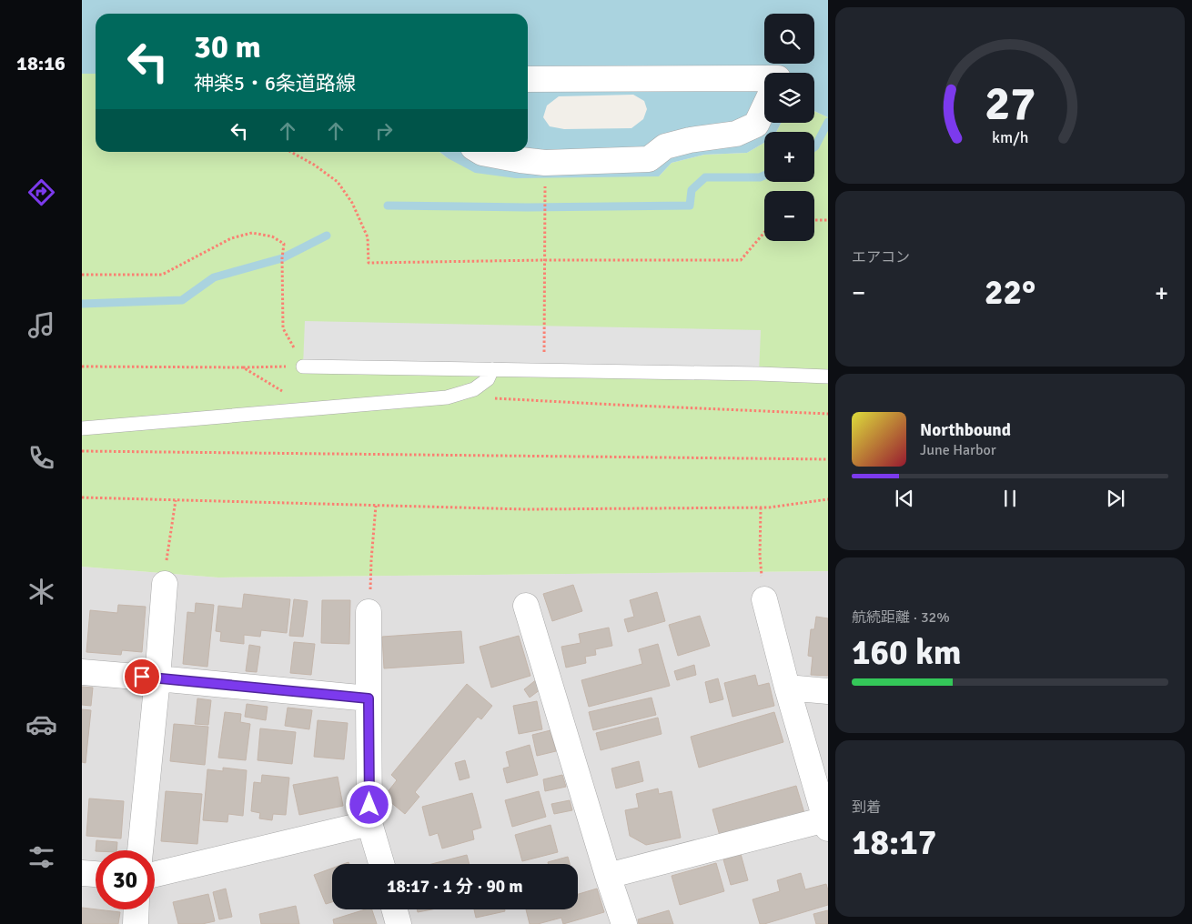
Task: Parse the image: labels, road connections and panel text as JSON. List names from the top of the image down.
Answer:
{
  "page": {
    "tabs": "18:16",
    "map_buttons": ["+", "−"],
    "turn": ["30 m", "神楽5・6条道路線"],
    "tile": [
      "エアコン",
      ["航続距離 · 32%", "160 km"],
      ["到着", "18:17"]
    ],
    "heat": ["−", "22°", "+"],
    "song": ["Northbound", "June Harbor"],
    "limit": "30",
    "trip": "18:17 · 1 分 · 90 m",
    "gauge": ["27", "km/h"]
  }
}
